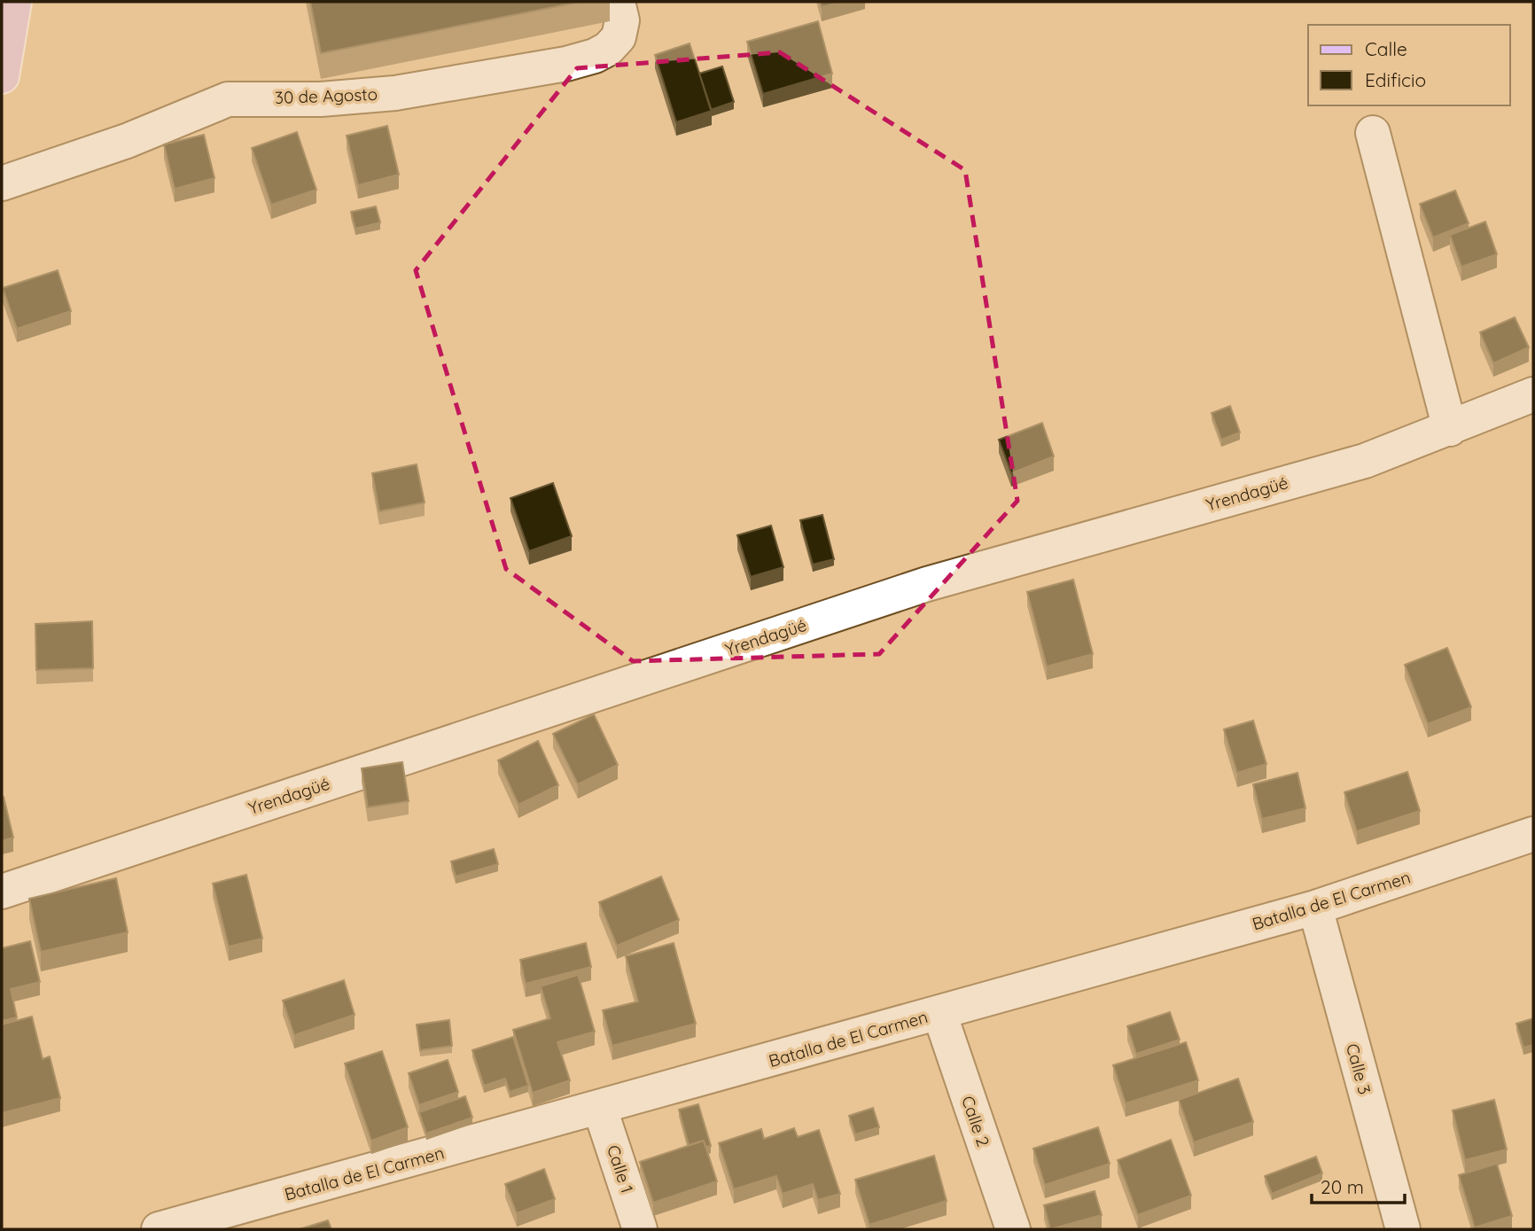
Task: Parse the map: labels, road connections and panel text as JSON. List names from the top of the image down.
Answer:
{
  "streets": {
    "street": [
      "30 de Agosto",
      "Yrendagüé",
      "Batalla de El Carmen",
      "Calle 3",
      "Calle 2",
      "Calle 1"
    ]
  },
  "crossings": [
    ["Batalla de El Carmen", "Calle 3"],
    ["Batalla de El Carmen", "Calle 2"],
    ["Batalla de El Carmen", "Calle 1"]
  ],
  "legend": ["Calle", "Edificio"],
  "scale_bar": "20 m"
}
